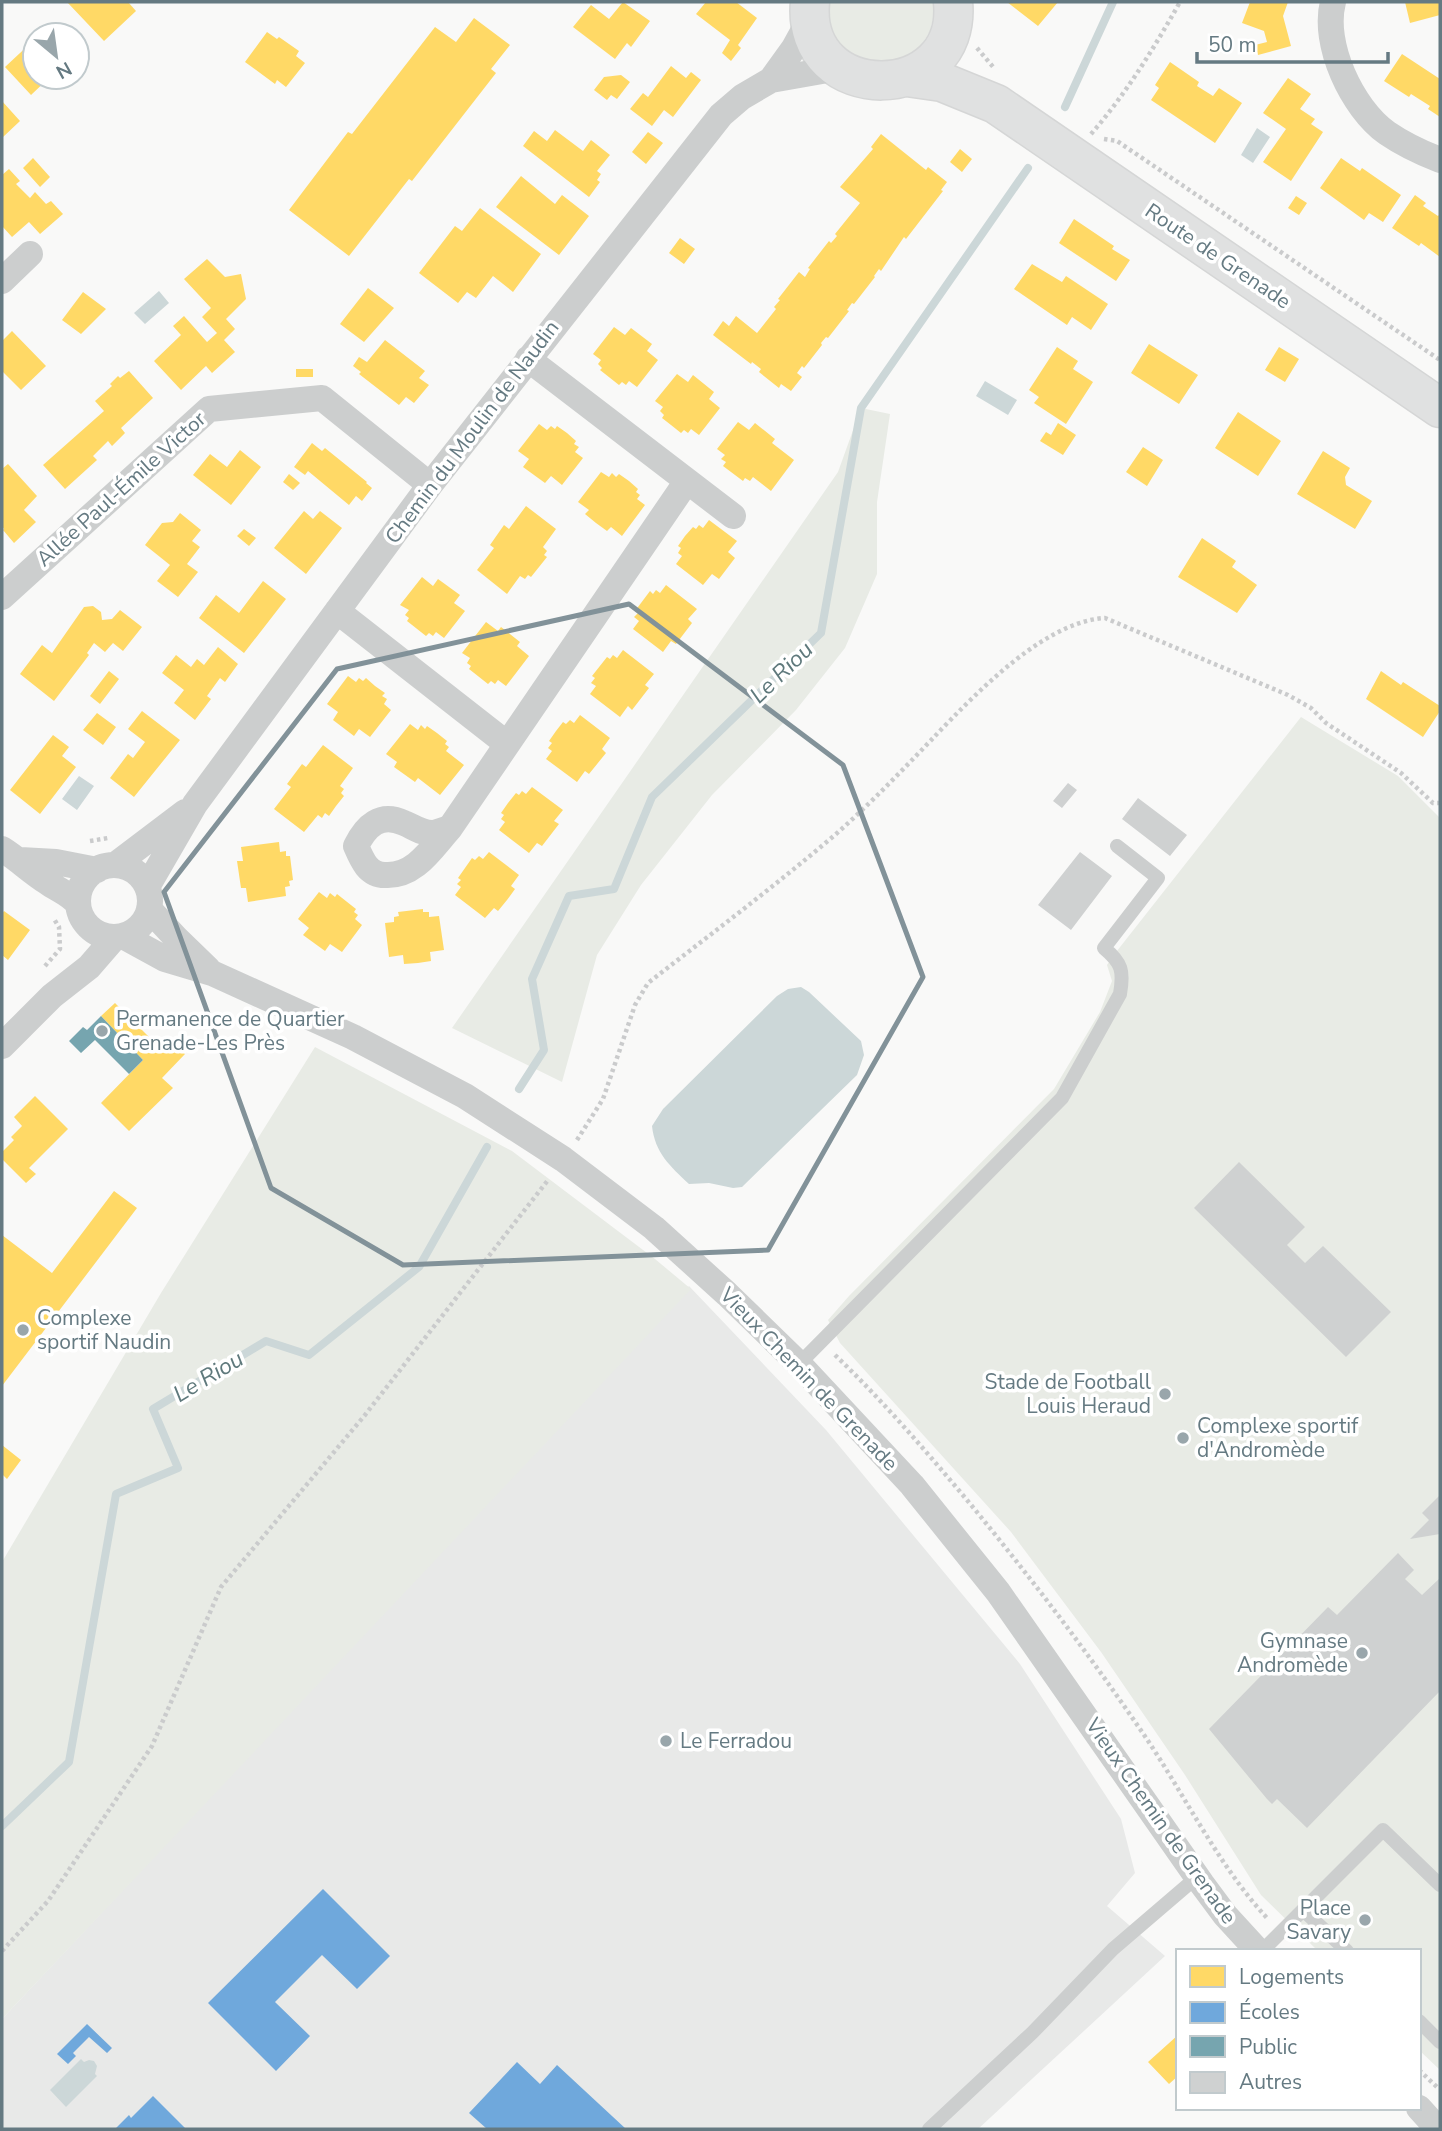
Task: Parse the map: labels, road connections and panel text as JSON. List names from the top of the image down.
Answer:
{
  "streets": {
    "main road": ["Route de Grenade"],
    "street": ["Chemin du Moulin de Naudin", "Allée Paul-Émile Victor", "Vieux Chemin de Grenade"]
  },
  "crossings": [
    ["Chemin du Moulin de Naudin", "Allée Paul-Émile Victor"],
    ["Chemin du Moulin de Naudin", "Vieux Chemin de Grenade"]
  ],
  "water": ["Le Riou"],
  "places": [
    "Permanence de Quartier Grenade-Les Près",
    "Complexe sportif Naudin",
    "Stade de Football Louis Heraud",
    "Complexe sportif d'Andromède",
    "Gymnase Andromède",
    "Le Ferradou",
    "Place Savary"
  ],
  "legend": [
    "Logements",
    "Écoles",
    "Public",
    "Autres"
  ],
  "scale_bar": "50 m",
  "north": "bottom right"
}
